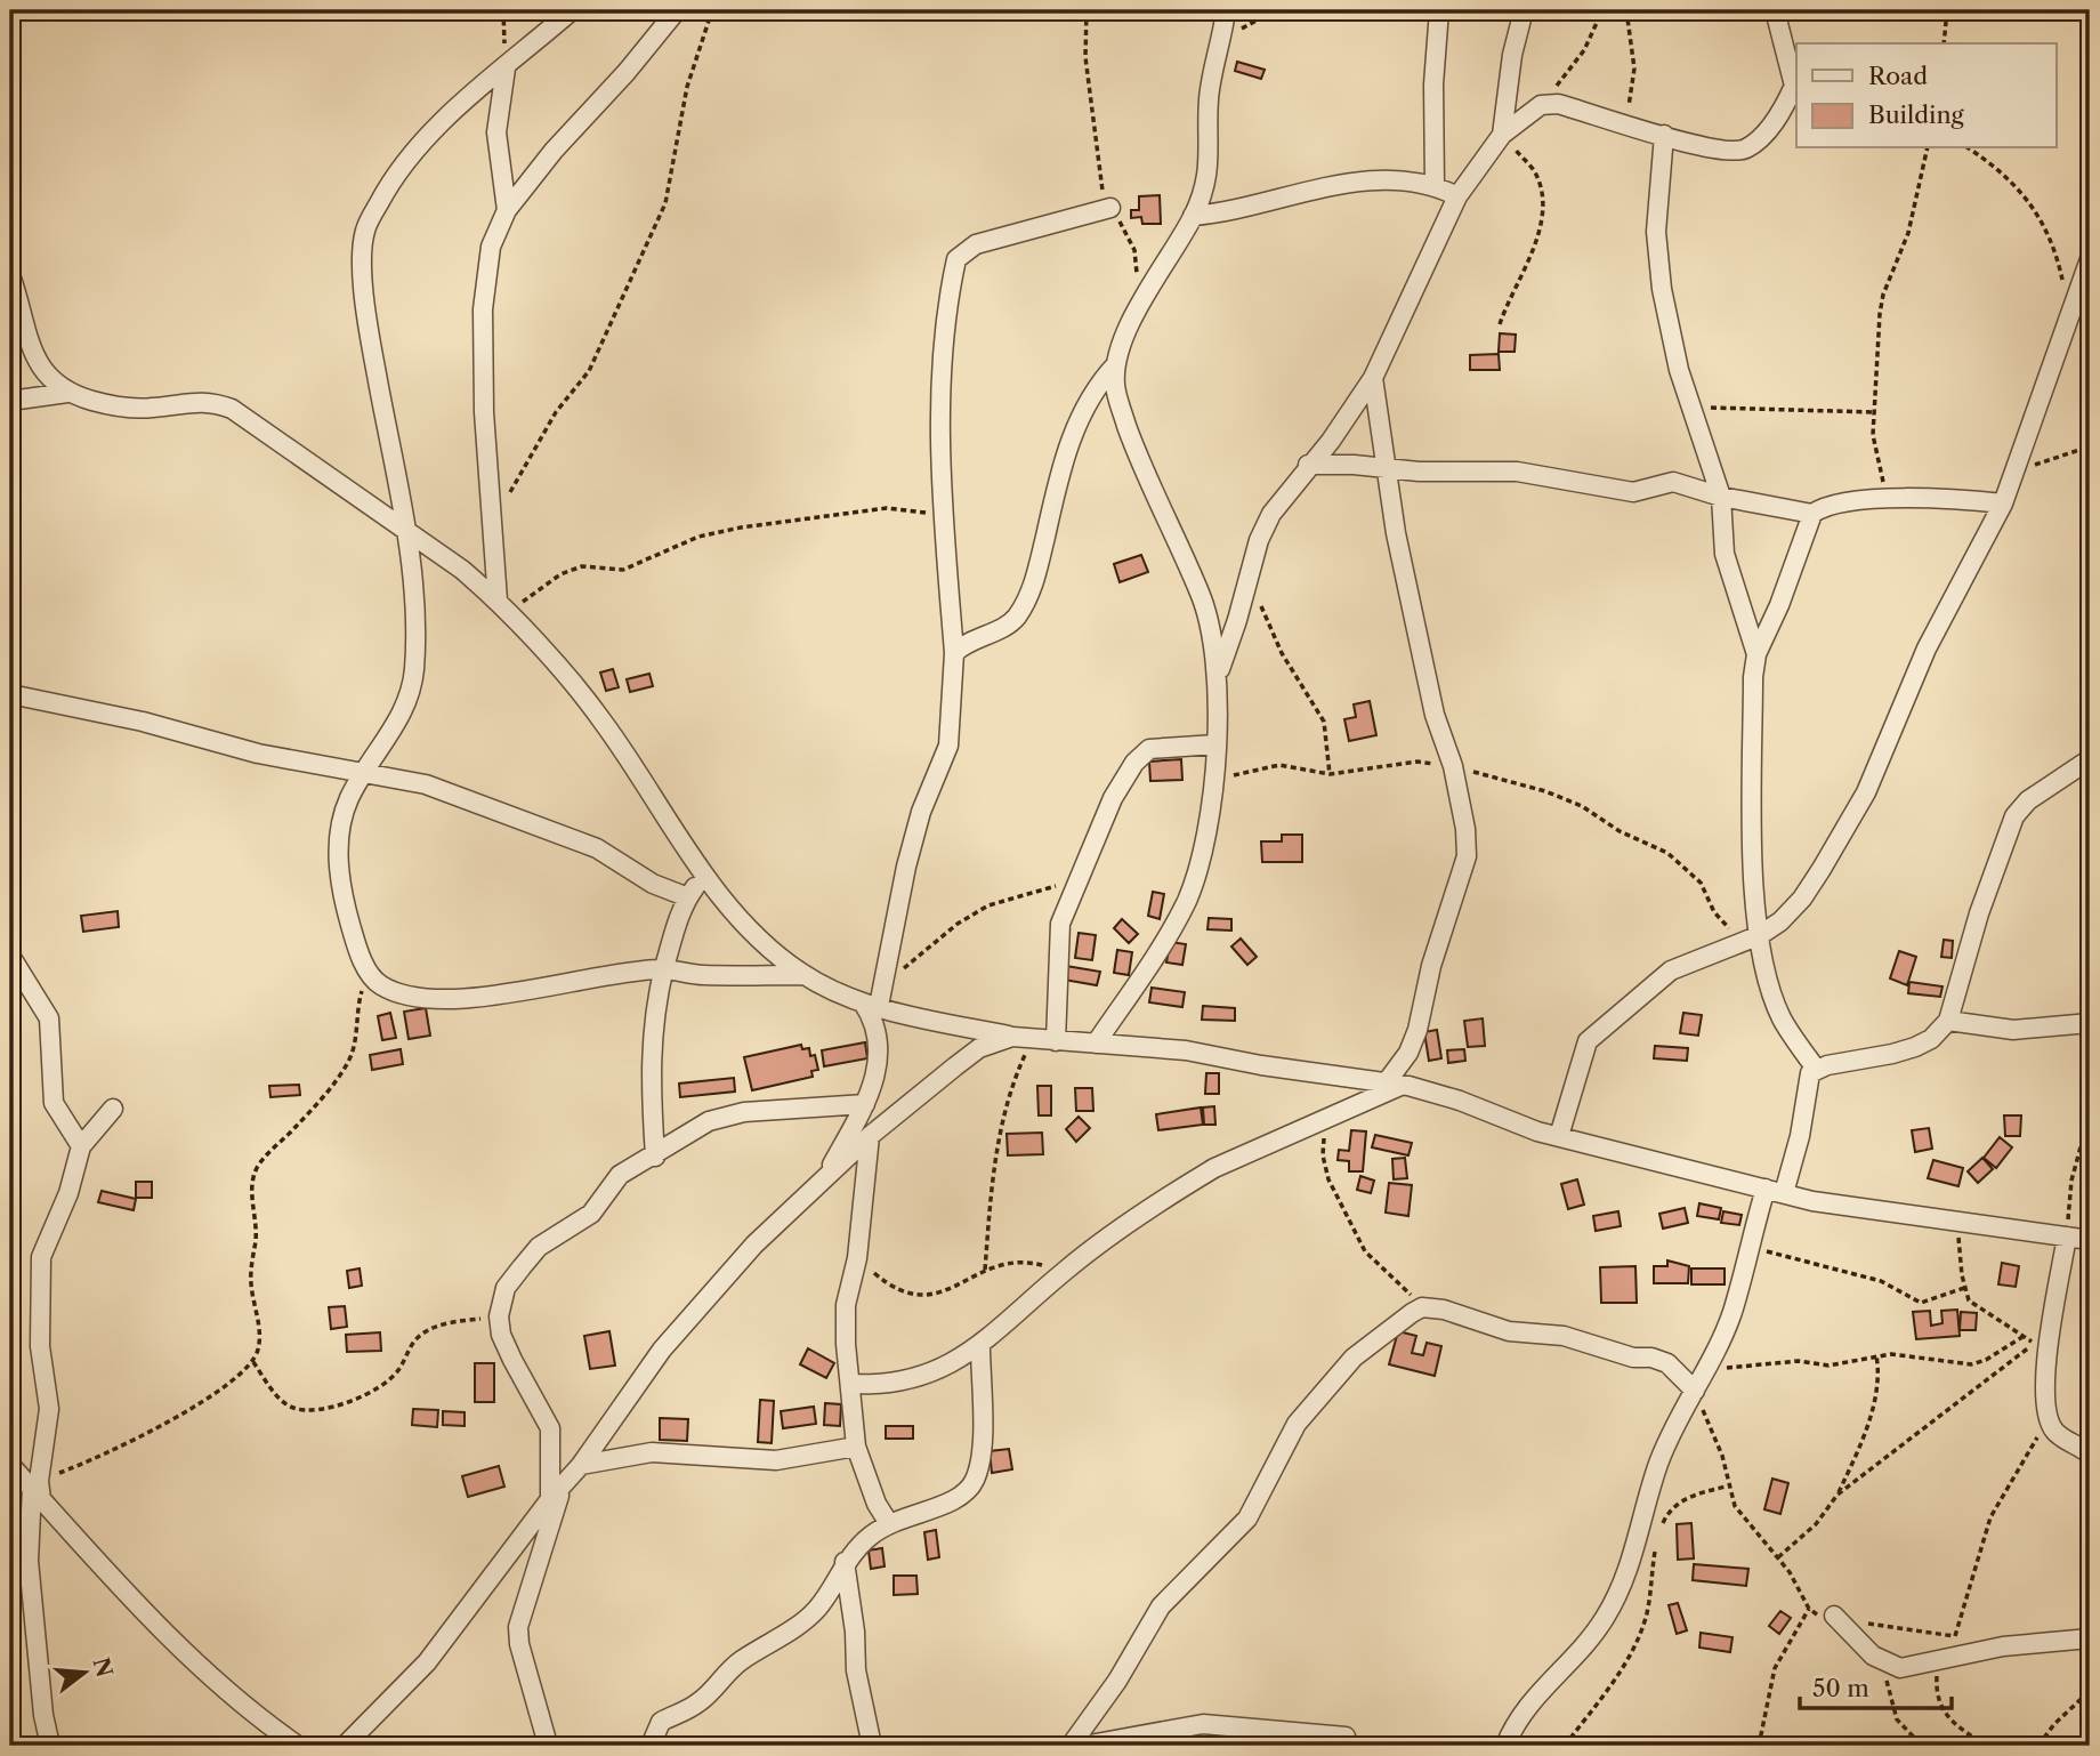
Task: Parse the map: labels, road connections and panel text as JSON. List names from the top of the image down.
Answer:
{
  "legend": ["Road", "Building"],
  "scale_bar": "50 m",
  "north": "right"
}
